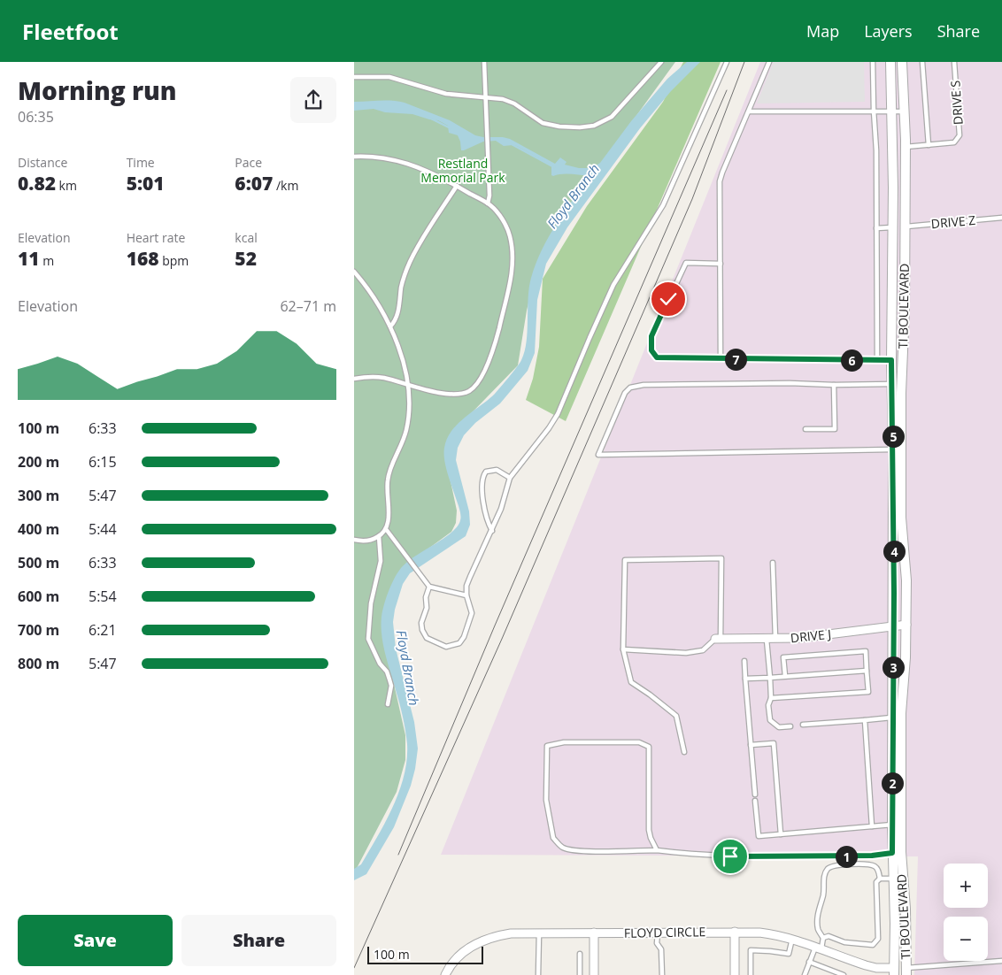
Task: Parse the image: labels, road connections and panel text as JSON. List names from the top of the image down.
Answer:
{
  "streets": {
    "street": ["TI BOULEVARD", "DRIVE J", "FLOYD CIRCLE"],
    "lane": ["DRIVE S", "DRIVE Z"]
  },
  "crossings": [
    ["DRIVE S", "TI BOULEVARD"],
    ["DRIVE Z", "TI BOULEVARD"],
    ["TI BOULEVARD", "DRIVE J"],
    ["TI BOULEVARD", "FLOYD CIRCLE"]
  ],
  "water": ["Floyd Branch"],
  "parks": ["Restland Memorial Park"],
  "scale_bar": "100 m",
  "page": {
    "header": "Fleetfoot",
    "nav": ["Map", "Layers", "Share"],
    "heading": ["Morning run", "06:35"],
    "stats": [
      ["Distance", "0.82 km"],
      ["Time", "5:01"],
      ["Pace", "6:07 /km"],
      ["Elevation", "11 m"],
      ["Heart rate", "168 bpm"],
      ["kcal", "52"]
    ],
    "chart": ["Elevation", "62–71 m"],
    "pins": [
      "7",
      "6",
      "5",
      "4",
      "3",
      "2",
      "1"
    ],
    "list": [
      {
        "name": "100 m",
        "note": "6:33"
      },
      {
        "name": "200 m",
        "note": "6:15"
      },
      {
        "name": "300 m",
        "note": "5:47"
      },
      {
        "name": "400 m",
        "note": "5:44"
      },
      {
        "name": "500 m",
        "note": "6:33"
      },
      {
        "name": "600 m",
        "note": "5:54"
      },
      {
        "name": "700 m",
        "note": "6:21"
      },
      {
        "name": "800 m",
        "note": "5:47"
      }
    ],
    "map_buttons": ["+", "−"],
    "buttons": ["Save", "Share"],
    "scale": "100 m"
  }
}
